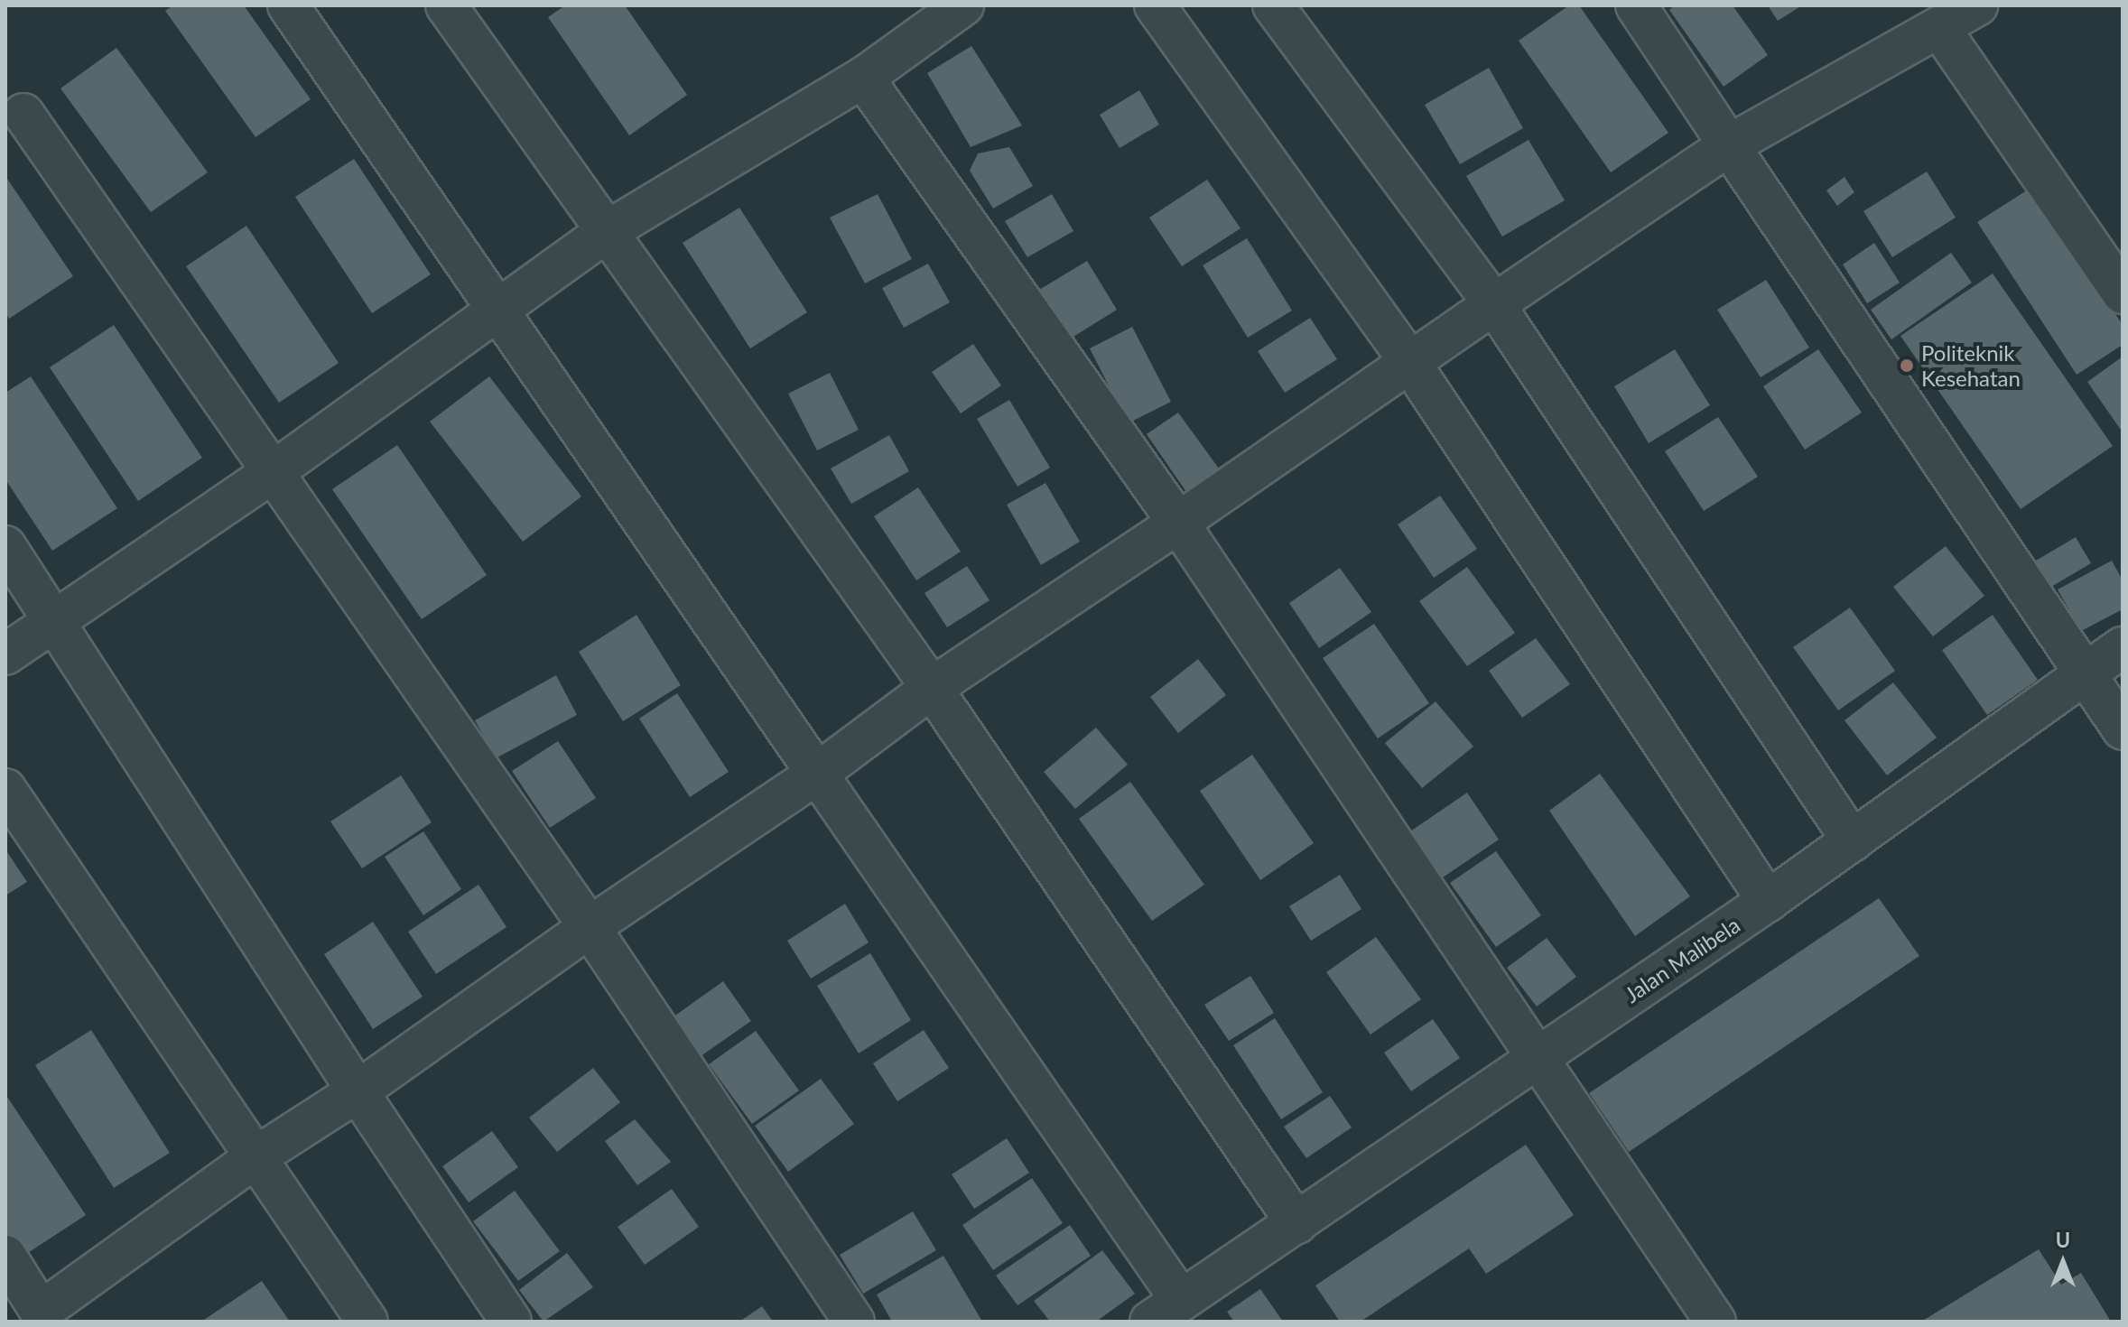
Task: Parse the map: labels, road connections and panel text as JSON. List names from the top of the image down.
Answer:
{
  "streets": {
    "street": ["Jalan Malibela"]
  },
  "places": ["Politeknik Kesehatan"],
  "north": "top"
}
